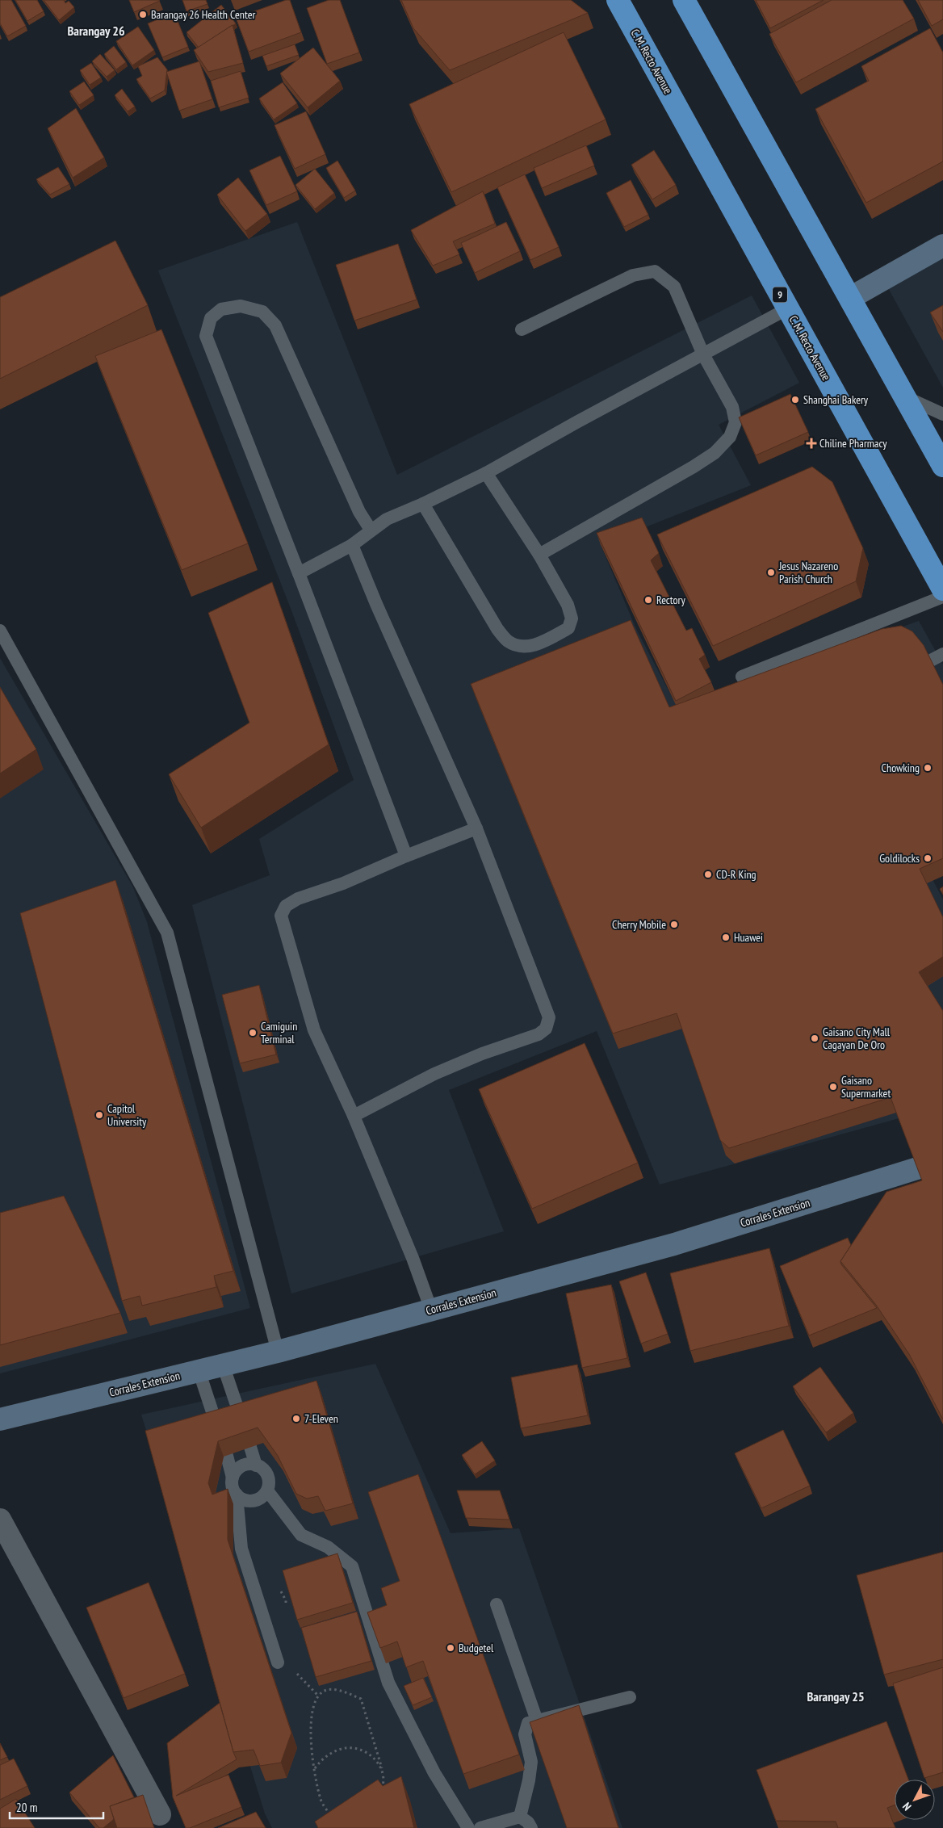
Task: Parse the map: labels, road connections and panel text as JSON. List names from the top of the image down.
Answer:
{
  "streets": {
    "highway": ["C. M. Recto Avenue", "9"],
    "main road": ["Corrales Extension"]
  },
  "districts": ["Barangay 26", "Barangay 25"],
  "places": {
    "other": [
      "Barangay 26 Health Center",
      "Shanghai Bakery",
      "Jesus Nazareno Parish Church",
      "Rectory",
      "Chowking",
      "Goldilocks",
      "CD-R King",
      "Cherry Mobile",
      "Huawei",
      "Camiguin Terminal",
      "Gaisano City Mall Cagayan De Oro",
      "Gaisano Supermarket",
      "Capitol University",
      "7-Eleven",
      "Budgetel"
    ],
    "health": ["Chiline Pharmacy"]
  },
  "scale_bar": "20 m",
  "north": "bottom left"
}
